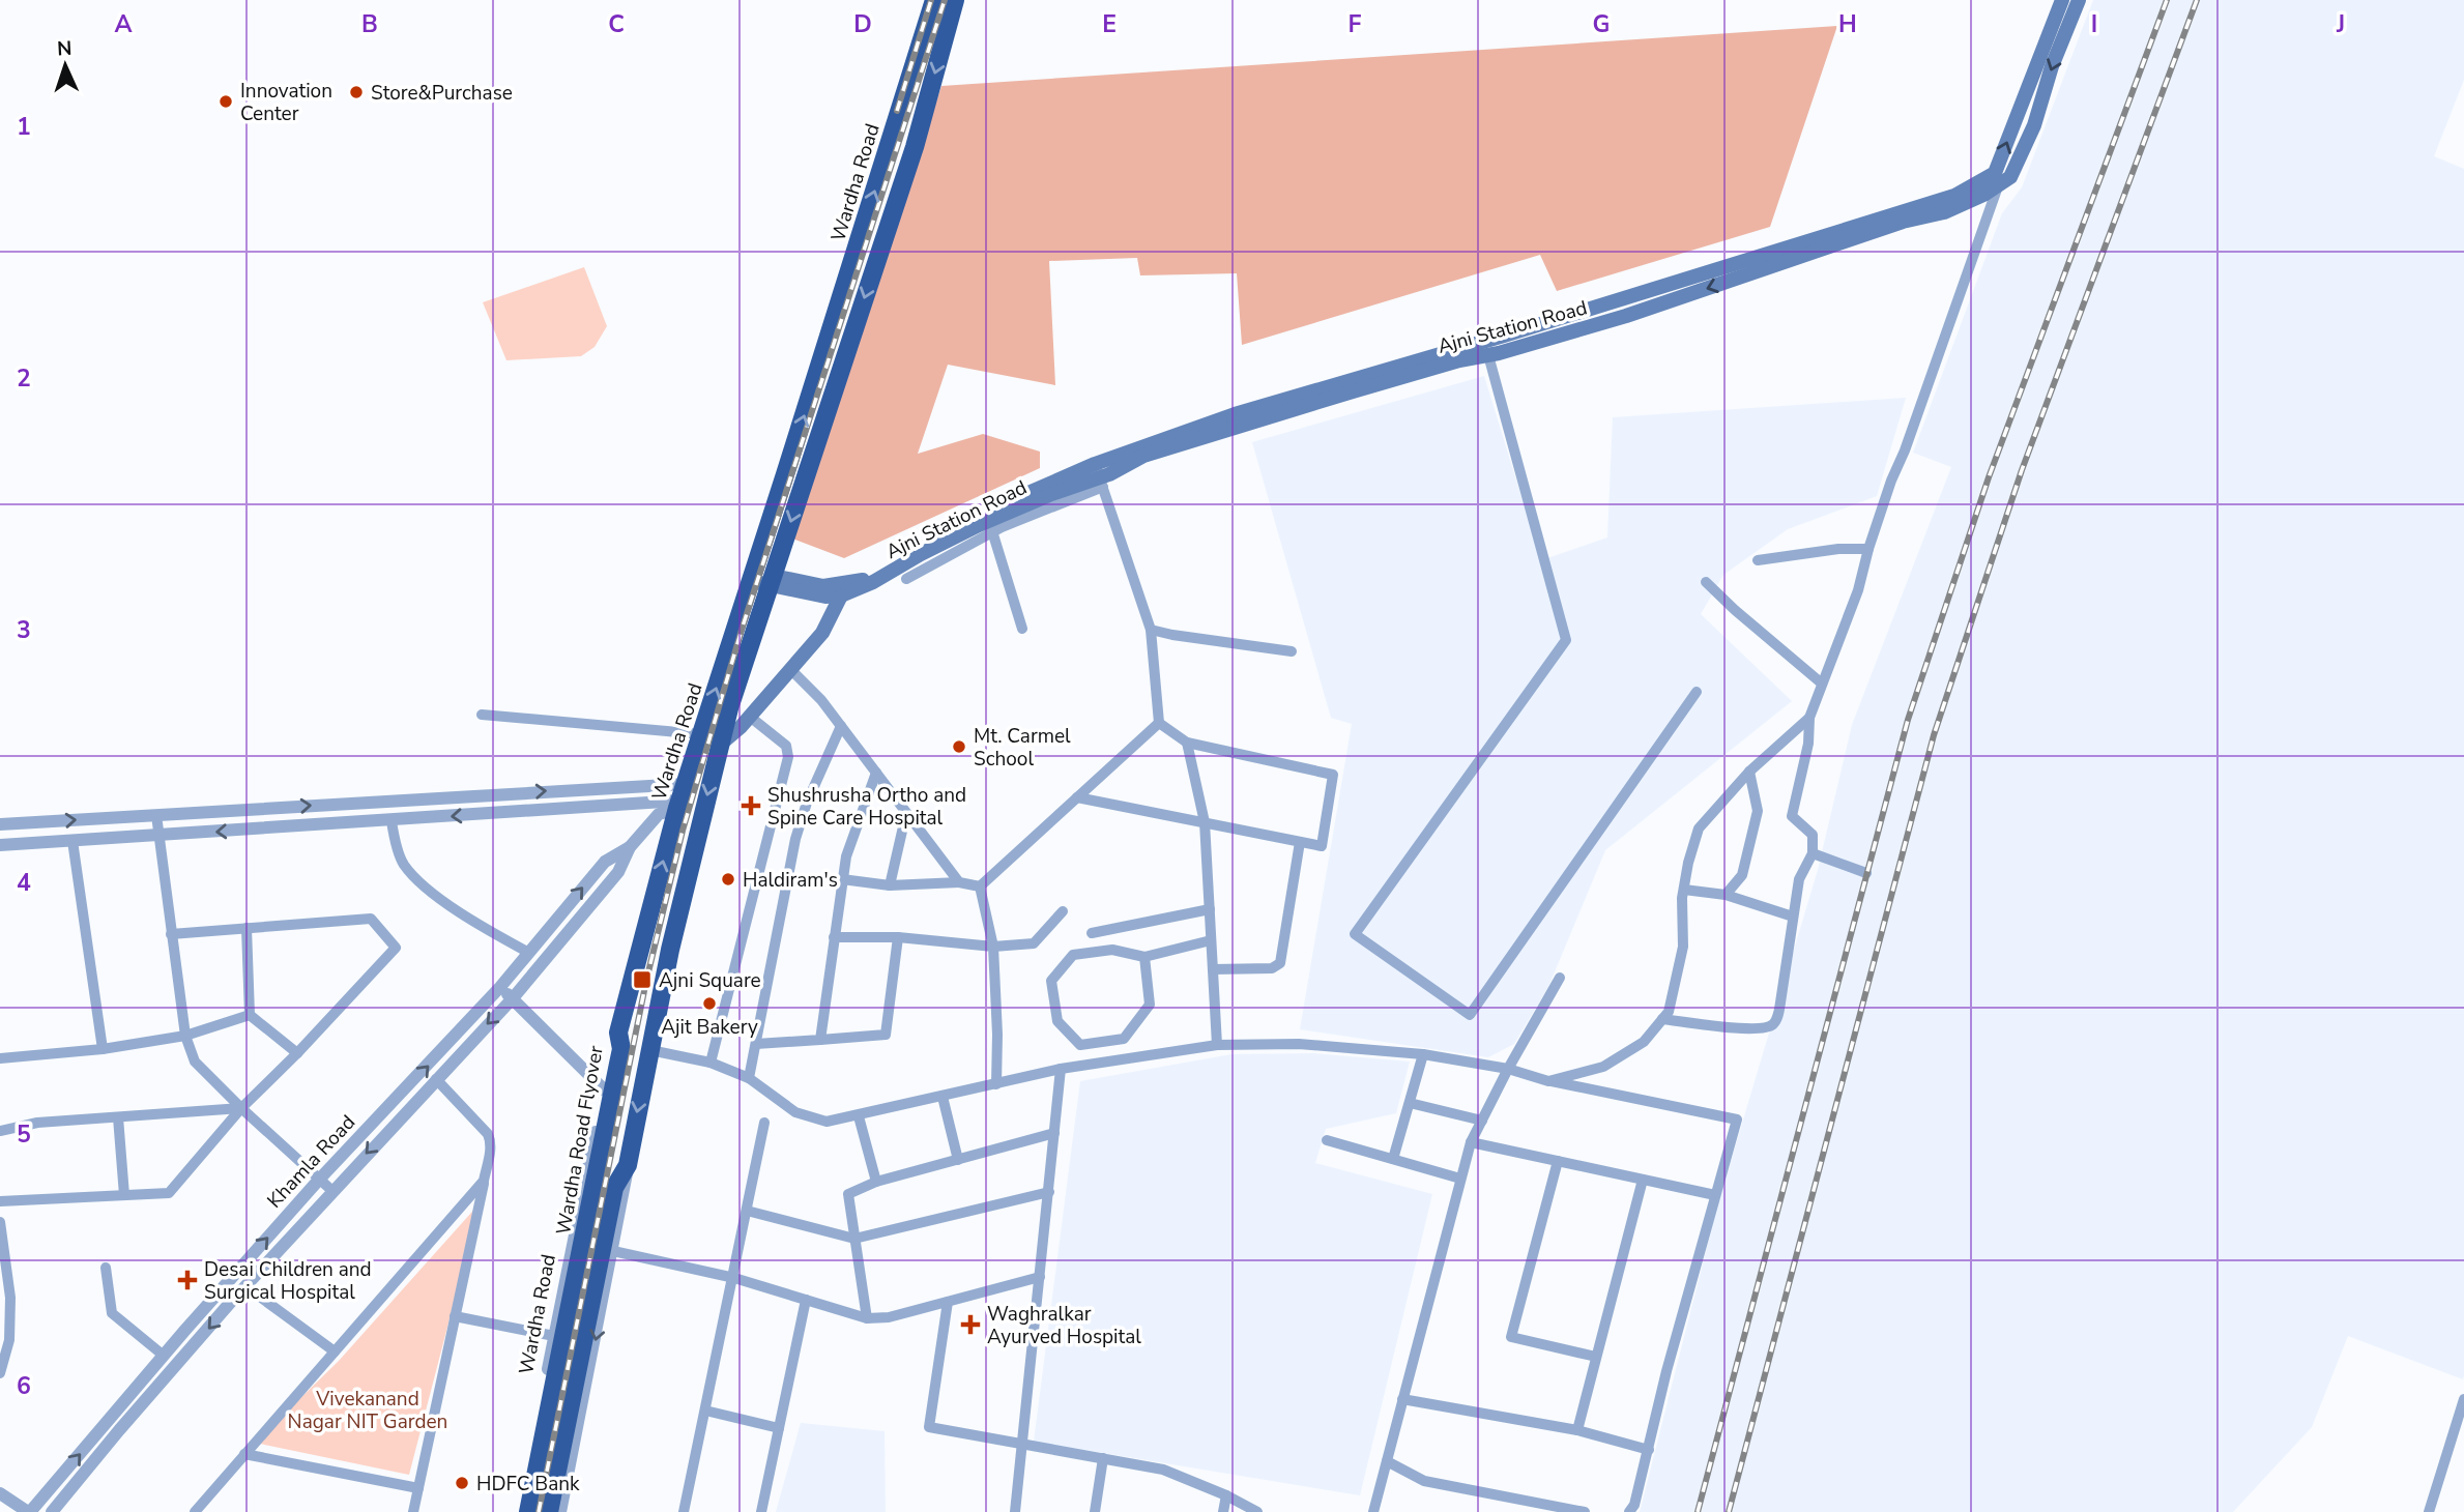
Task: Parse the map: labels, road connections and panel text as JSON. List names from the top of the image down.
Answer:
{
  "streets": {
    "highway": ["Wardha Road", "Wardha Road Flyover"],
    "main road": ["Ajni Station Road"],
    "street": ["Khamla Road"]
  },
  "crossings": [
    ["Wardha Road", "Wardha Road Flyover"],
    ["Wardha Road", "Khamla Road"]
  ],
  "parks": ["Vivekanand Nagar NIT Garden"],
  "places": {
    "other": [
      "Store&Purchase",
      "Innovation Center",
      "Mt. Carmel School",
      "Haldiram's",
      "Ajit Bakery",
      "HDFC Bank"
    ],
    "health": ["Shushrusha Ortho and Spine Care Hospital", "Desai Children and Surgical Hospital", "Waghralkar Ayurved Hospital"],
    "transit": ["Ajni Square"]
  },
  "north": "top",
  "grid": {
    "columns": [
      "A",
      "B",
      "C",
      "D",
      "E",
      "F",
      "G",
      "H",
      "I",
      "J"
    ],
    "rows": [
      "1",
      "2",
      "3",
      "4",
      "5",
      "6"
    ]
  }
}
